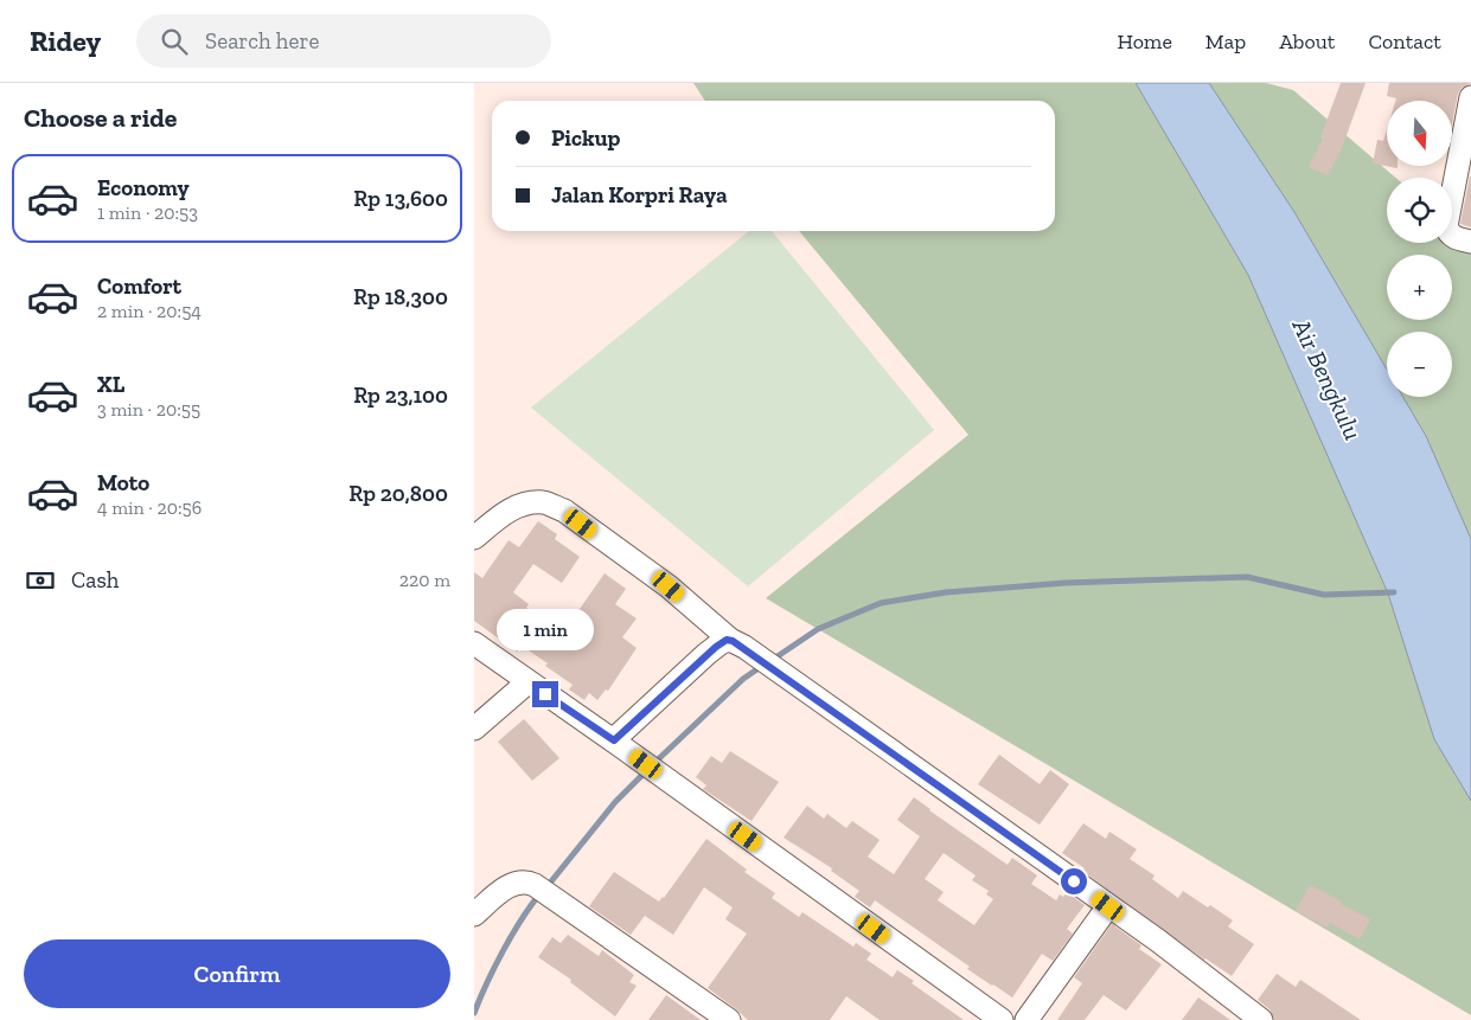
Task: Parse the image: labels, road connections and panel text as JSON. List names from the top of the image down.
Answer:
{
  "water": ["Air Bengkulu"],
  "north": "bottom",
  "page": {
    "header": "Ridey",
    "search": "Search here",
    "nav": [
      "Home",
      "Map",
      "About",
      "Contact"
    ],
    "heading": "Choose a ride",
    "map_buttons": ["+", "−"],
    "banner": ["Pickup", "Jalan Korpri Raya"],
    "list": [
      {
        "name": "Economy",
        "note": "1 min · 20:53",
        "value": "Rp 13,600"
      },
      {
        "name": "Comfort",
        "note": "2 min · 20:54",
        "value": "Rp 18,300"
      },
      {
        "name": "XL",
        "note": "3 min · 20:55",
        "value": "Rp 23,100"
      },
      {
        "name": "Moto",
        "note": "4 min · 20:56",
        "value": "Rp 20,800"
      }
    ],
    "pay": ["Cash", "220 m"],
    "bubble": "1 min",
    "buttons": "Confirm"
  }
}
